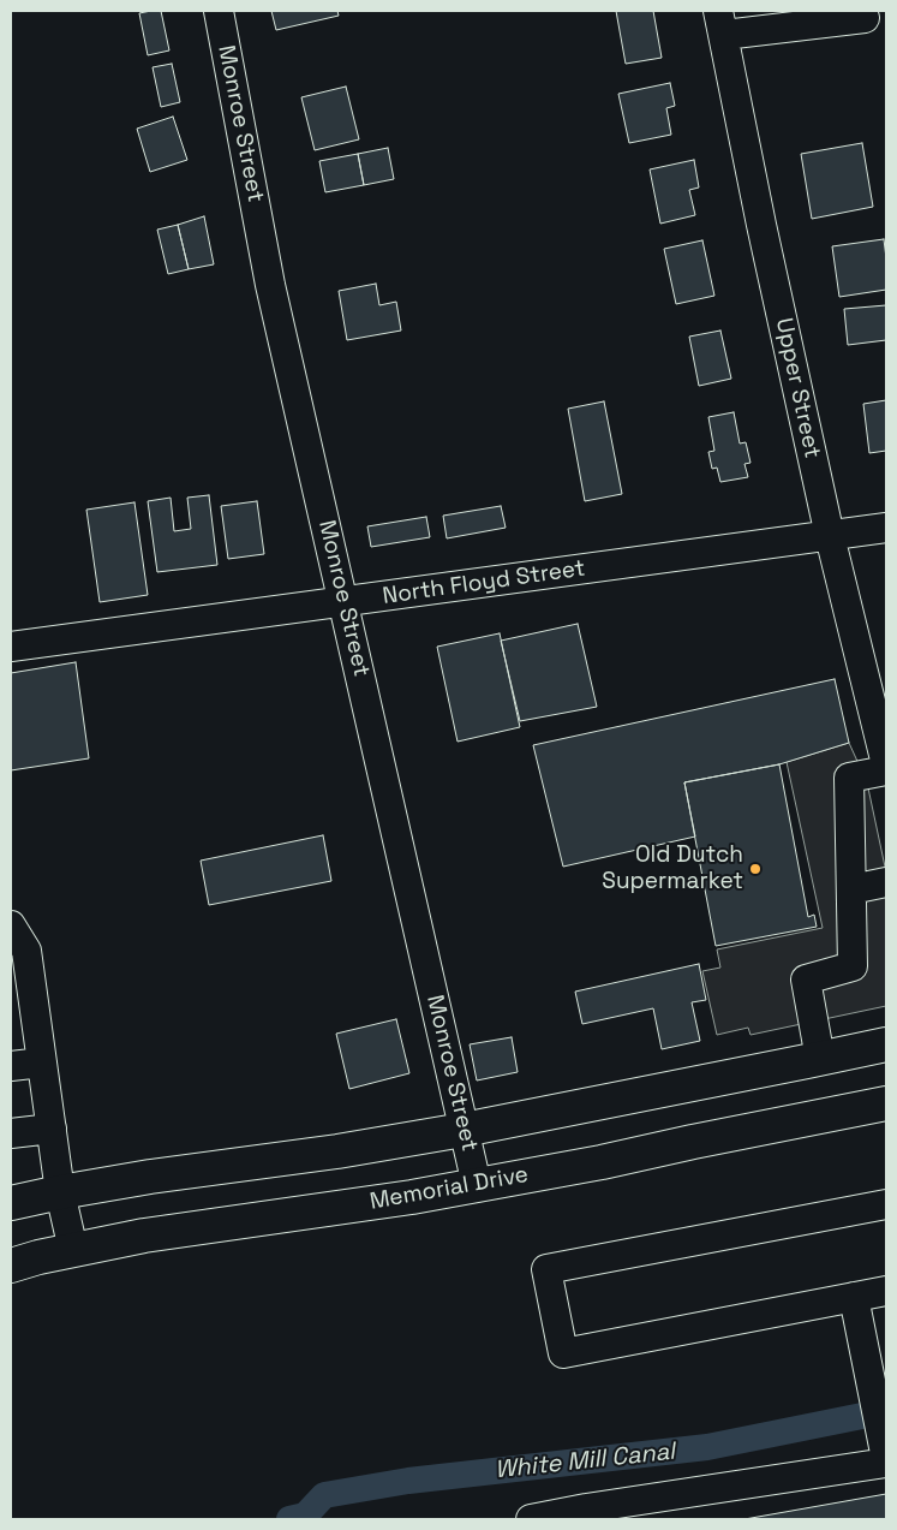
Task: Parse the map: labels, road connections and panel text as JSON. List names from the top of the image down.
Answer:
{
  "streets": {
    "main road": ["Memorial Drive"],
    "street": ["Monroe Street", "Upper Street", "North Floyd Street"]
  },
  "crossings": [
    ["Monroe Street", "North Floyd Street"],
    ["Monroe Street", "Memorial Drive"],
    ["Upper Street", "North Floyd Street"]
  ],
  "water": ["White Mill Canal"],
  "places": ["Old Dutch Supermarket"]
}
